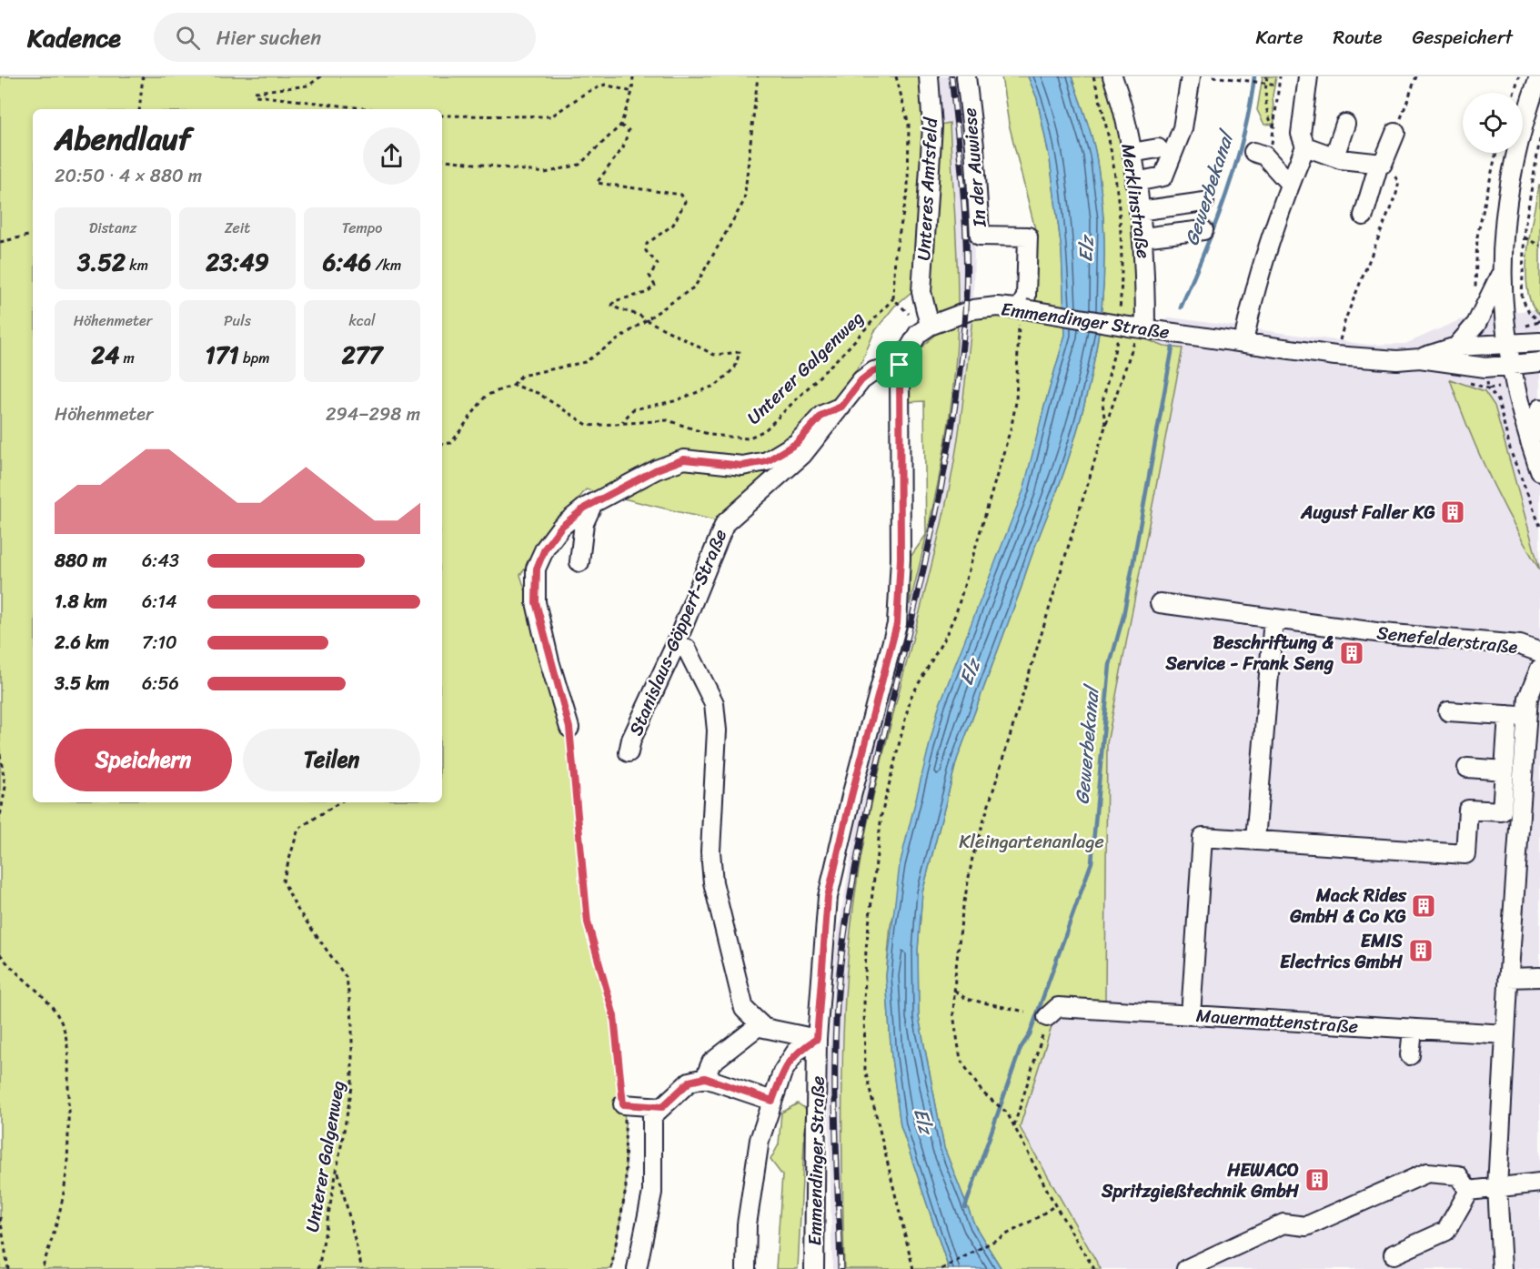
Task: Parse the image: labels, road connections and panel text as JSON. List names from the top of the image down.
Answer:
{
  "streets": {
    "street": [
      "In der Auwiese",
      "Unteres Amtsfeld",
      "Merklinstraße",
      "Emmendinger Straße",
      "Stanislaus-Göppert-Straße",
      "Senefelderstraße",
      "Mauermattenstraße"
    ],
    "path": ["Unterer Galgenweg"]
  },
  "crossings": [
    ["In der Auwiese", "Emmendinger Straße"],
    ["Unteres Amtsfeld", "Emmendinger Straße"],
    ["Merklinstraße", "Emmendinger Straße"],
    ["Emmendinger Straße", "Stanislaus-Göppert-Straße"]
  ],
  "water": ["Gewerbekanal", "Elz"],
  "parks": ["Kleingartenanlage"],
  "places": {
    "building": [
      "August Faller KG",
      "Beschriftung & Service - Frank Seng",
      "Mack Rides GmbH & Co KG",
      "EMIS Electrics GmbH",
      "HEWACO Spritzgießtechnik GmbH"
    ]
  },
  "page": {
    "header": "Kadence",
    "search": "Hier suchen",
    "nav": ["Karte", "Route", "Gespeichert"],
    "heading": ["Abendlauf", "20:50 · 4 × 880 m"],
    "stats": [
      ["Distanz", "3.52 km"],
      ["Zeit", "23:49"],
      ["Tempo", "6:46 /km"],
      ["Höhenmeter", "24 m"],
      ["Puls", "171 bpm"],
      ["kcal", "277"]
    ],
    "chart": ["Höhenmeter", "294–298 m"],
    "list": [
      {
        "name": "880 m",
        "note": "6:43"
      },
      {
        "name": "1.8 km",
        "note": "6:14"
      },
      {
        "name": "2.6 km",
        "note": "7:10"
      },
      {
        "name": "3.5 km",
        "note": "6:56"
      }
    ],
    "buttons": ["Speichern", "Teilen"]
  }
}
